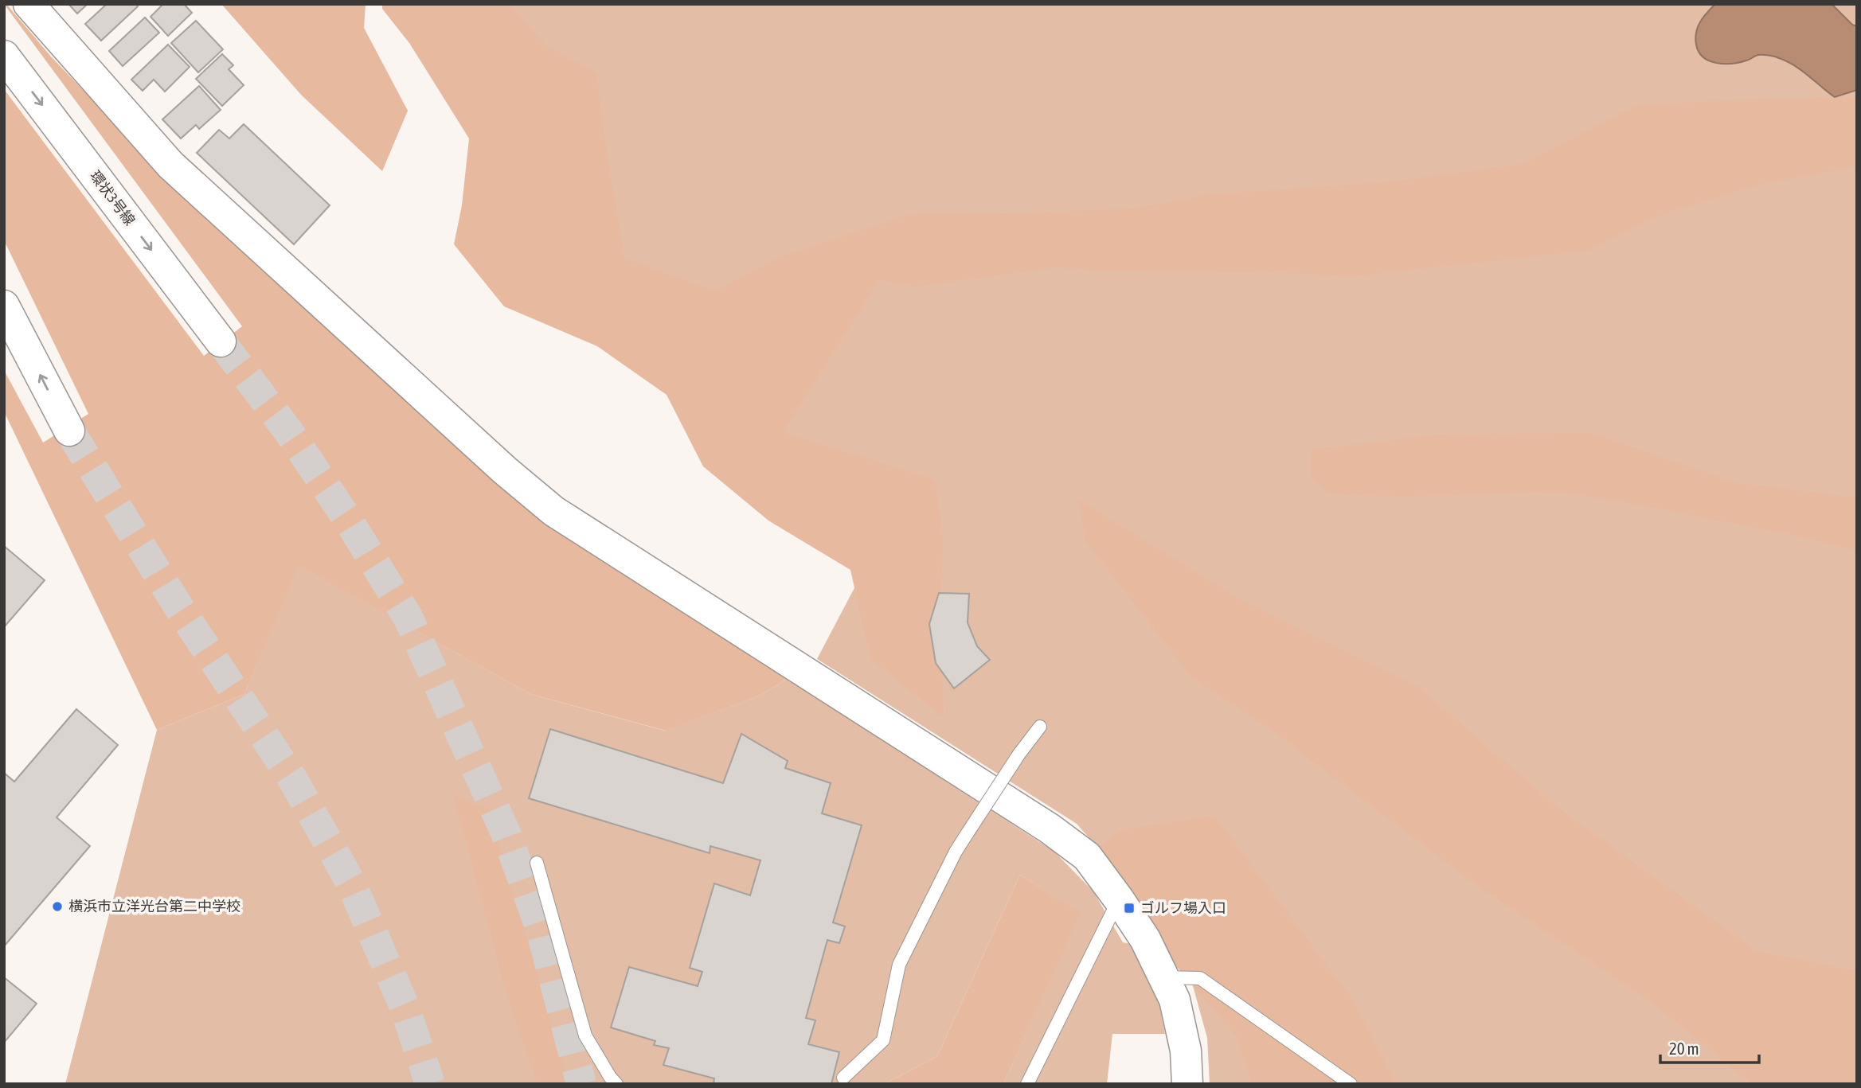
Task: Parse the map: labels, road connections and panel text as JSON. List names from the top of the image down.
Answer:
{
  "streets": {
    "street": ["環状3号線"]
  },
  "places": {
    "other": ["横浜市立洋光台第二中学校"],
    "transit": ["ゴルフ場入口"]
  },
  "scale_bar": "20 m"
}
